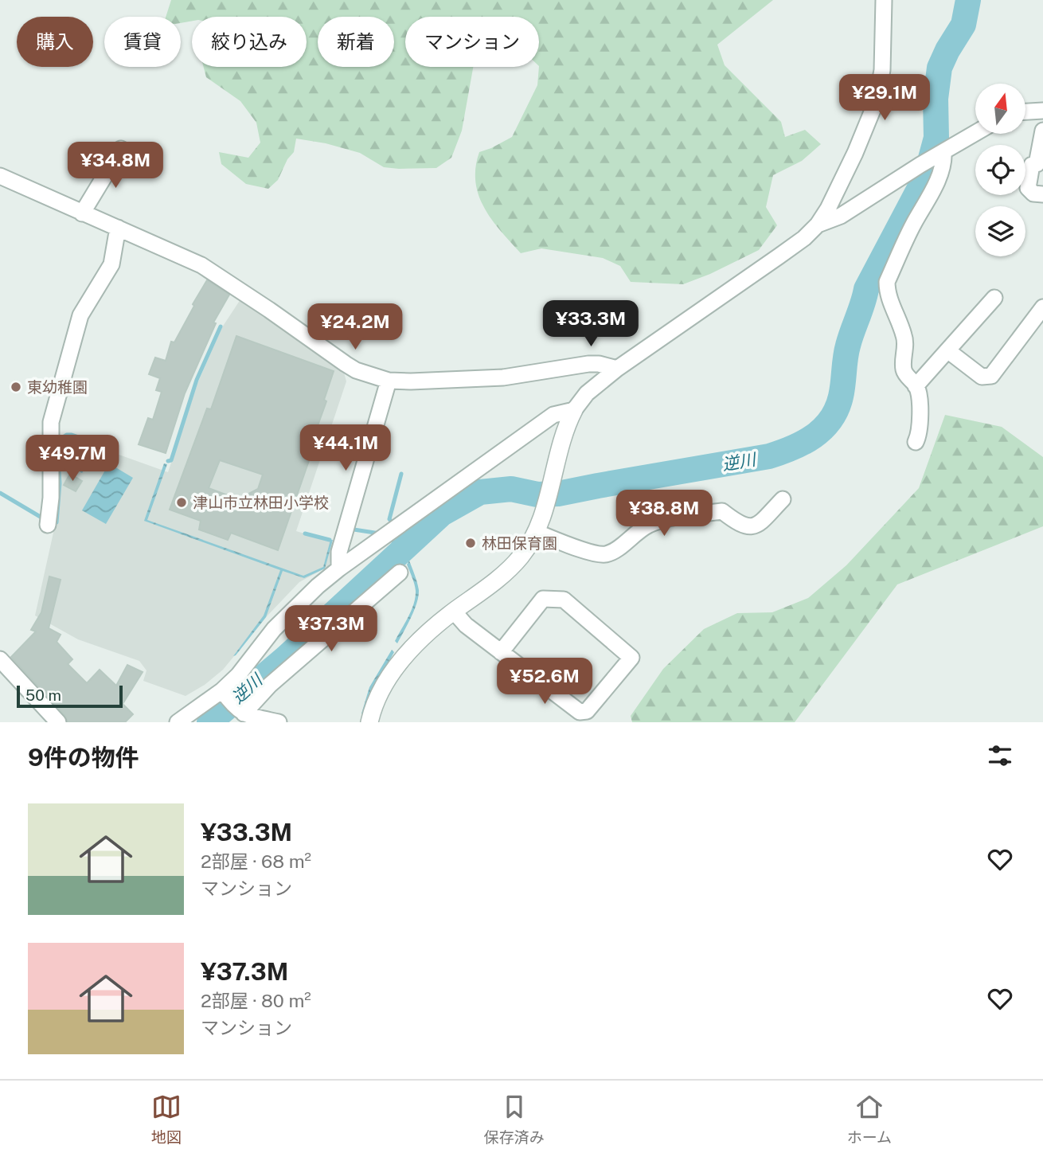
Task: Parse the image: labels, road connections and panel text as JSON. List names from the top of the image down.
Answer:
{
  "water": ["逆川"],
  "places": ["東幼稚園", "津山市立林田小学校", "林田保育園"],
  "scale_bar": "50 m",
  "north": "top",
  "page": {
    "chip": [
      "購入",
      "賃貸",
      "絞り込み",
      "新着",
      "マンション"
    ],
    "price": [
      "¥29.1M",
      "¥34.8M",
      "¥33.3M",
      "¥24.2M",
      "¥44.1M",
      "¥49.7M",
      "¥38.8M",
      "¥37.3M",
      "¥52.6M"
    ],
    "scale": "50 m",
    "heading": "9件の物件",
    "list": [
      {
        "name": "¥33.3M",
        "note": "2部屋 · 68 m² · マンション"
      },
      {
        "name": "¥37.3M",
        "note": "2部屋 · 80 m² · マンション"
      }
    ],
    "tabs": ["地図", "保存済み", "ホーム"]
  }
}
